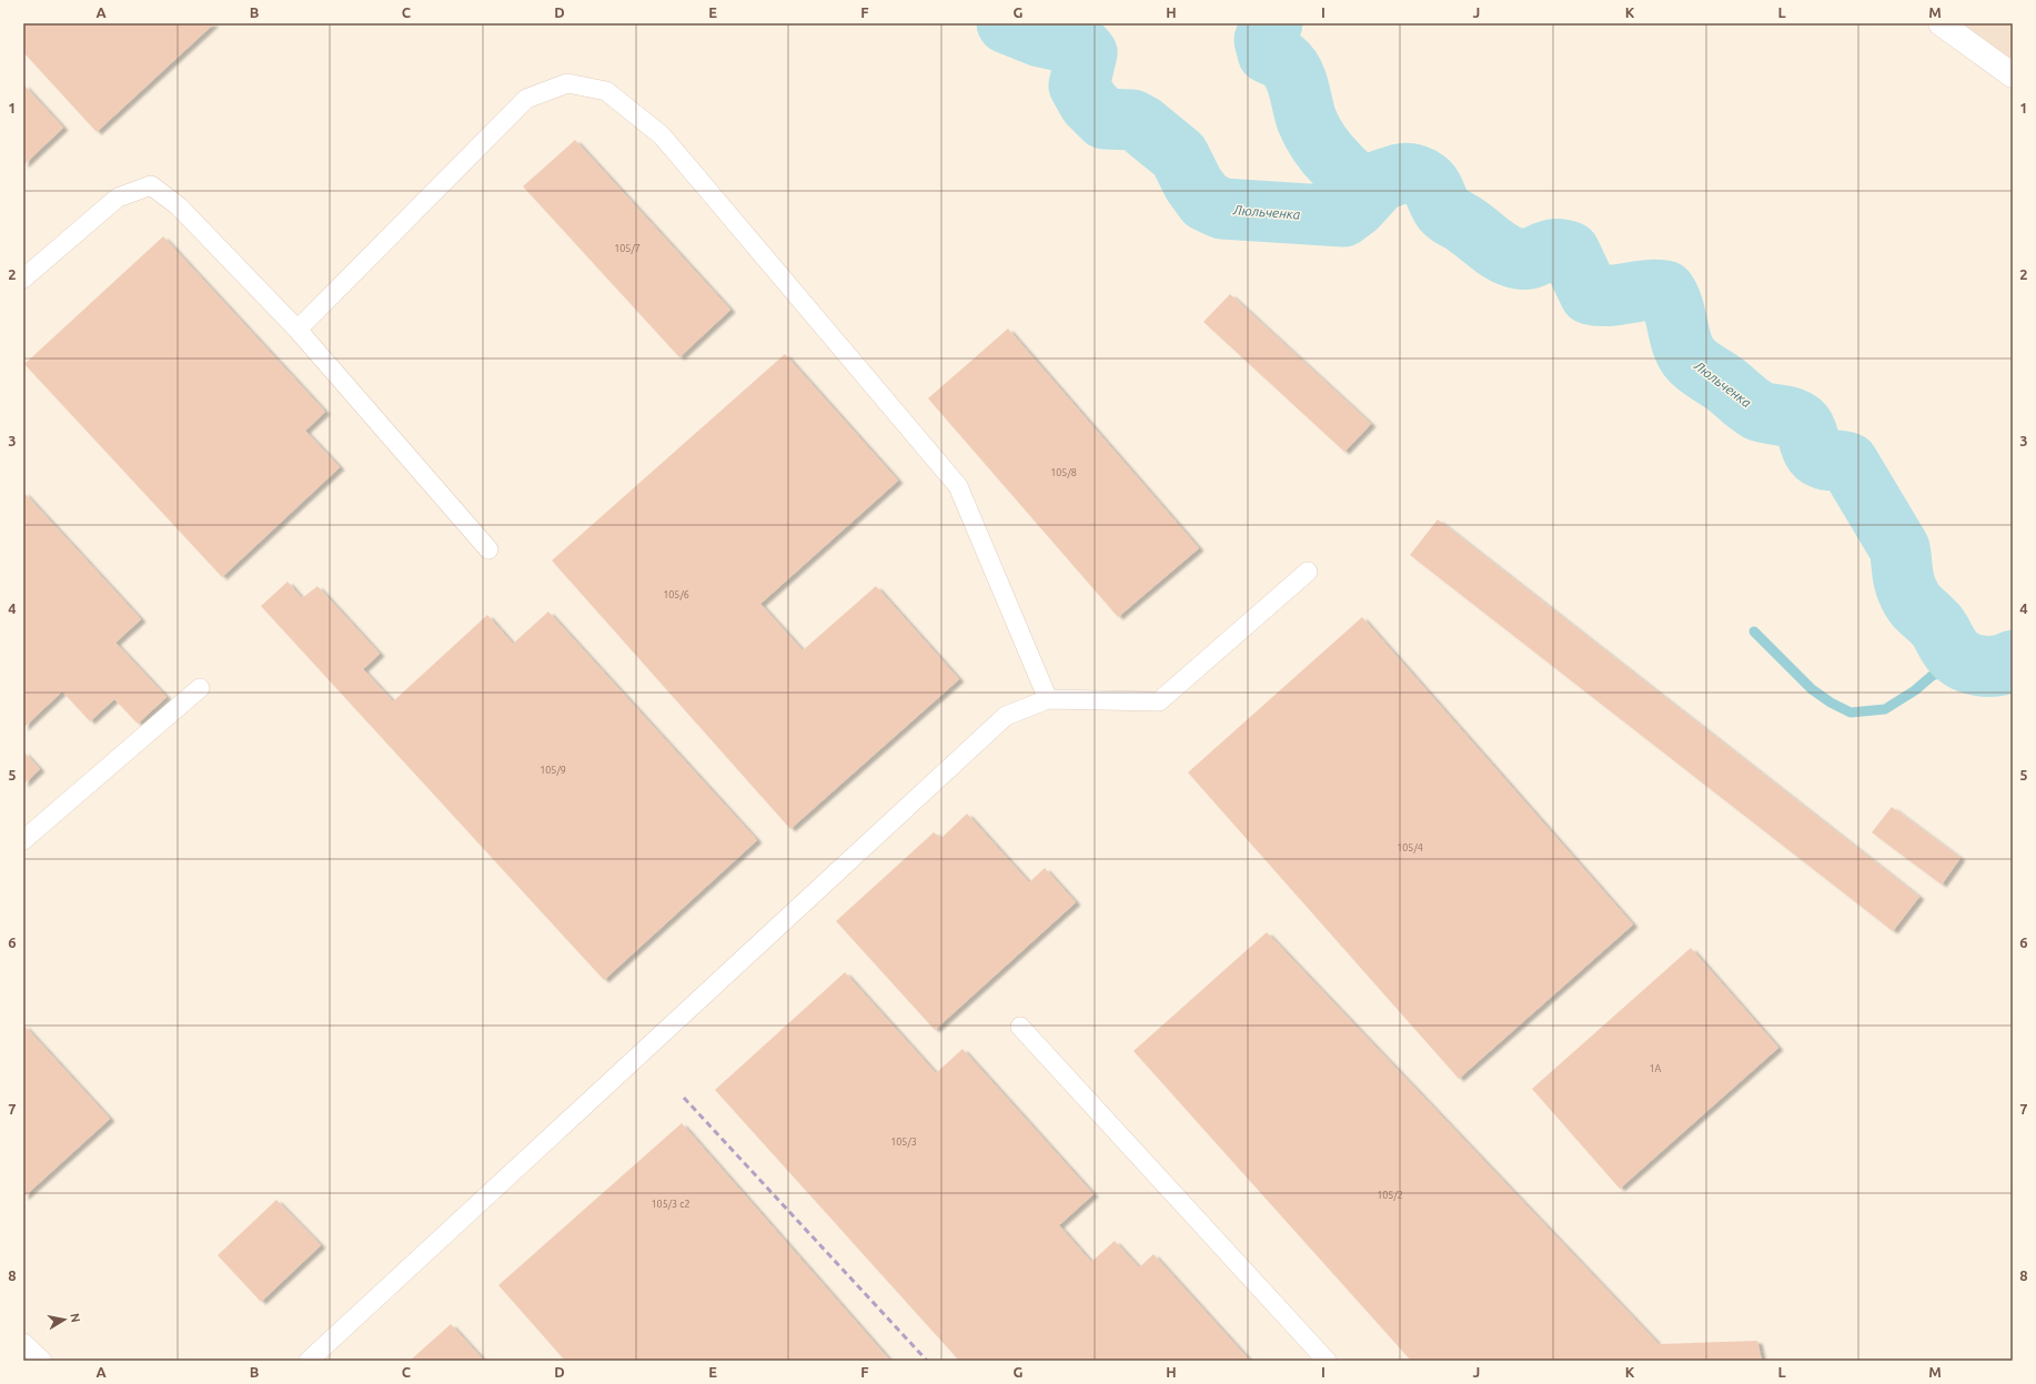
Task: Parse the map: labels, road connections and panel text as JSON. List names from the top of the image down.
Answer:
{
  "water": ["Люльченка"],
  "house_numbers": [
    "105/7",
    "105/8",
    "105/6",
    "105/9",
    "105/4",
    "1А",
    "105/3",
    "105/2",
    "105/3 с2"
  ],
  "north": "right",
  "grid": {
    "columns": [
      "A",
      "B",
      "C",
      "D",
      "E",
      "F",
      "G",
      "H",
      "I",
      "J",
      "K",
      "L",
      "M"
    ],
    "rows": [
      "1",
      "2",
      "3",
      "4",
      "5",
      "6",
      "7",
      "8"
    ]
  }
}
